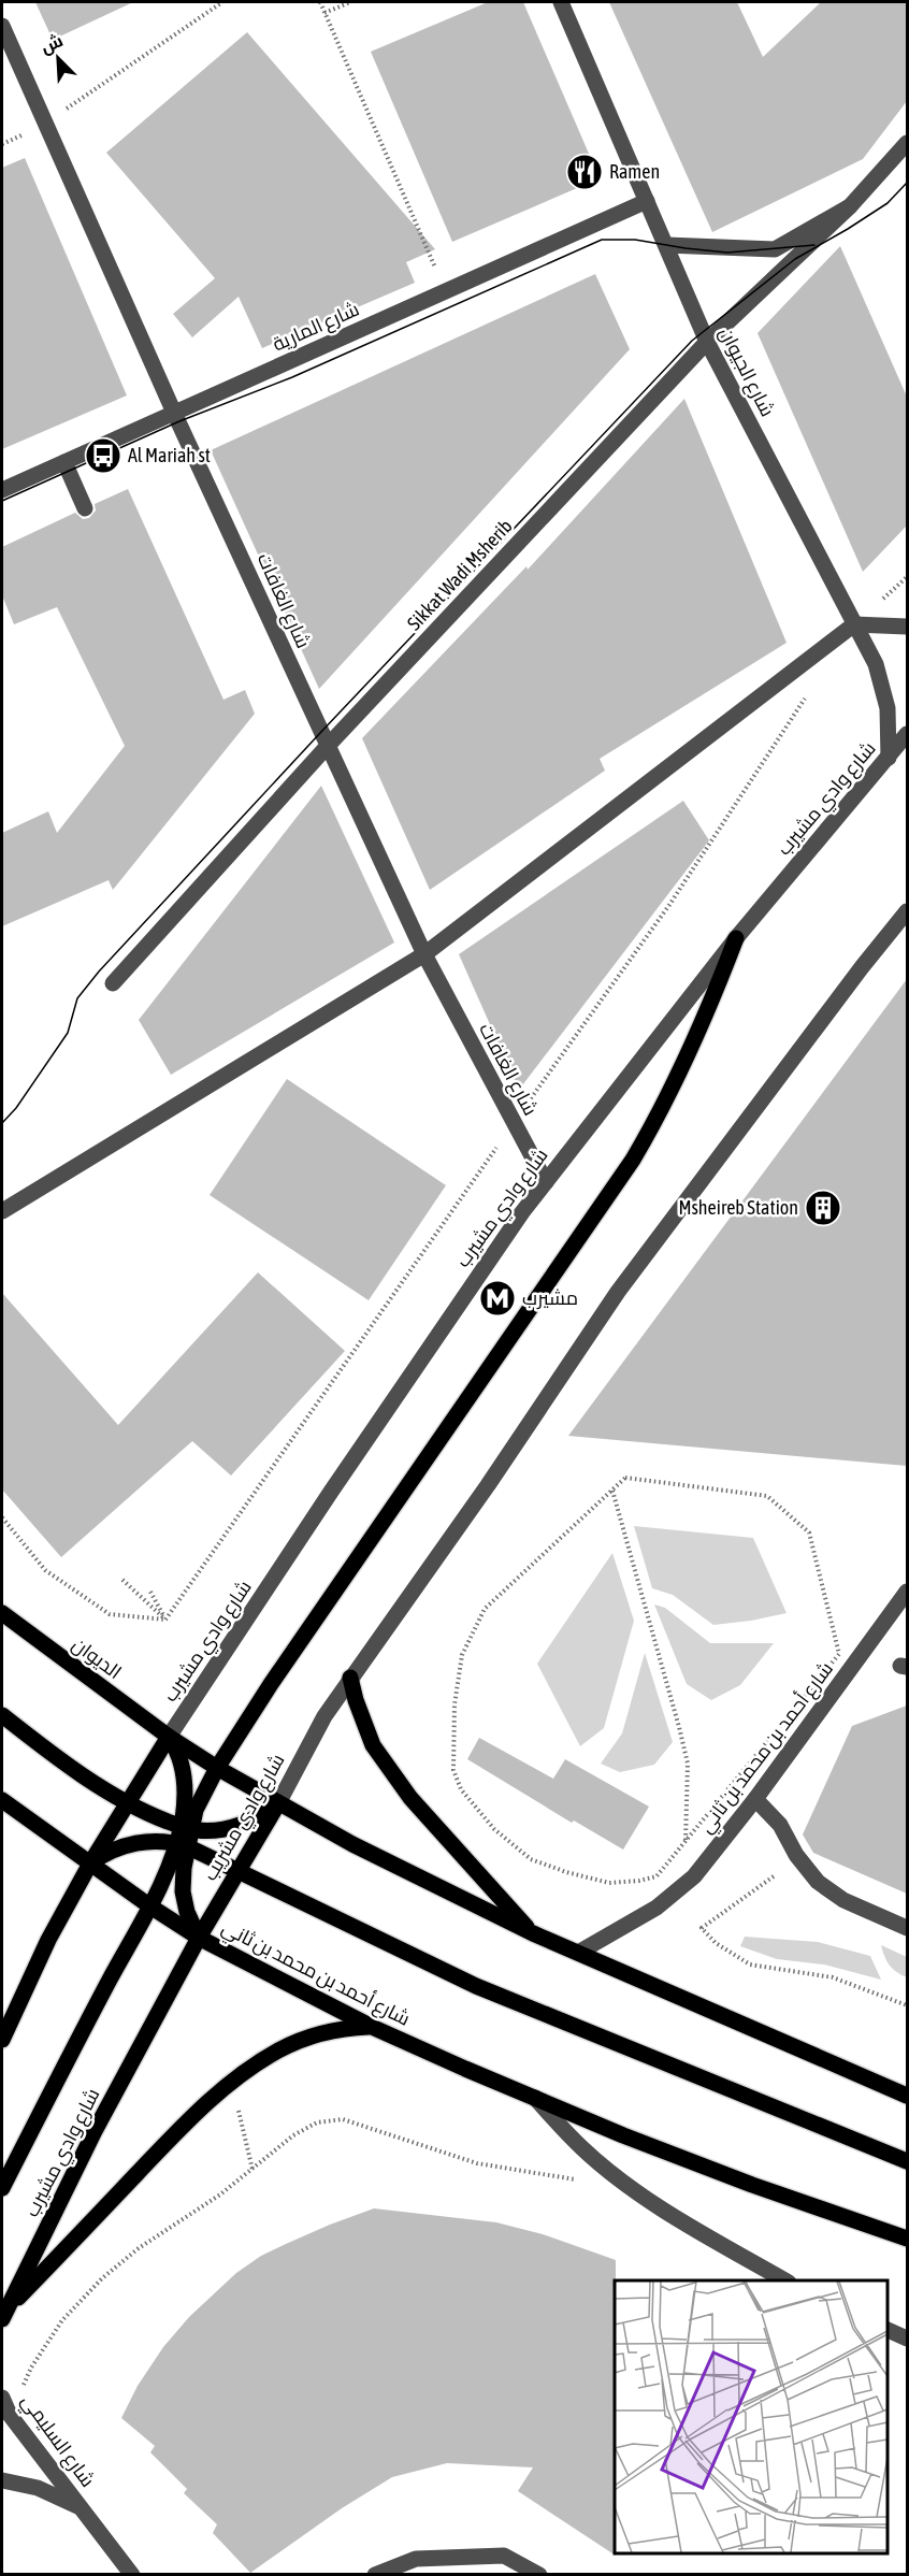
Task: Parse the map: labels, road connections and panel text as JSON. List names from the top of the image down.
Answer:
{
  "streets": {
    "main road": [
      "شارع وادي مشيرب",
      "الديوان",
      "شارع أحمد بن محمد بن ثاني",
      "شارع وادي مشريب"
    ],
    "street": [
      "شارع المارية",
      "شارع الجيوان",
      "Sikkat Wadi Msherib",
      "شارع الغافات",
      "شارع السليمي"
    ]
  },
  "crossings": [
    ["شارع المارية", "شارع الجيوان"],
    ["شارع المارية", "شارع الغافات"],
    ["شارع الجيوان", "Sikkat Wadi Msherib"],
    ["شارع الجيوان", "شارع وادي مشيرب"],
    ["Sikkat Wadi Msherib", "شارع الغافات"],
    ["شارع الغافات", "شارع وادي مشيرب"],
    ["شارع وادي مشيرب", "الديوان"],
    ["شارع وادي مشيرب", "شارع أحمد بن محمد بن ثاني"],
    ["شارع وادي مشيرب", "شارع وادي مشريب"],
    ["شارع أحمد بن محمد بن ثاني", "شارع وادي مشريب"]
  ],
  "places": {
    "restaurant": ["Ramen"],
    "bus stop": ["Al Mariah st"],
    "building": ["Msheireb Station"],
    "metro station": ["مشيرب"]
  },
  "north": "top left"
}
